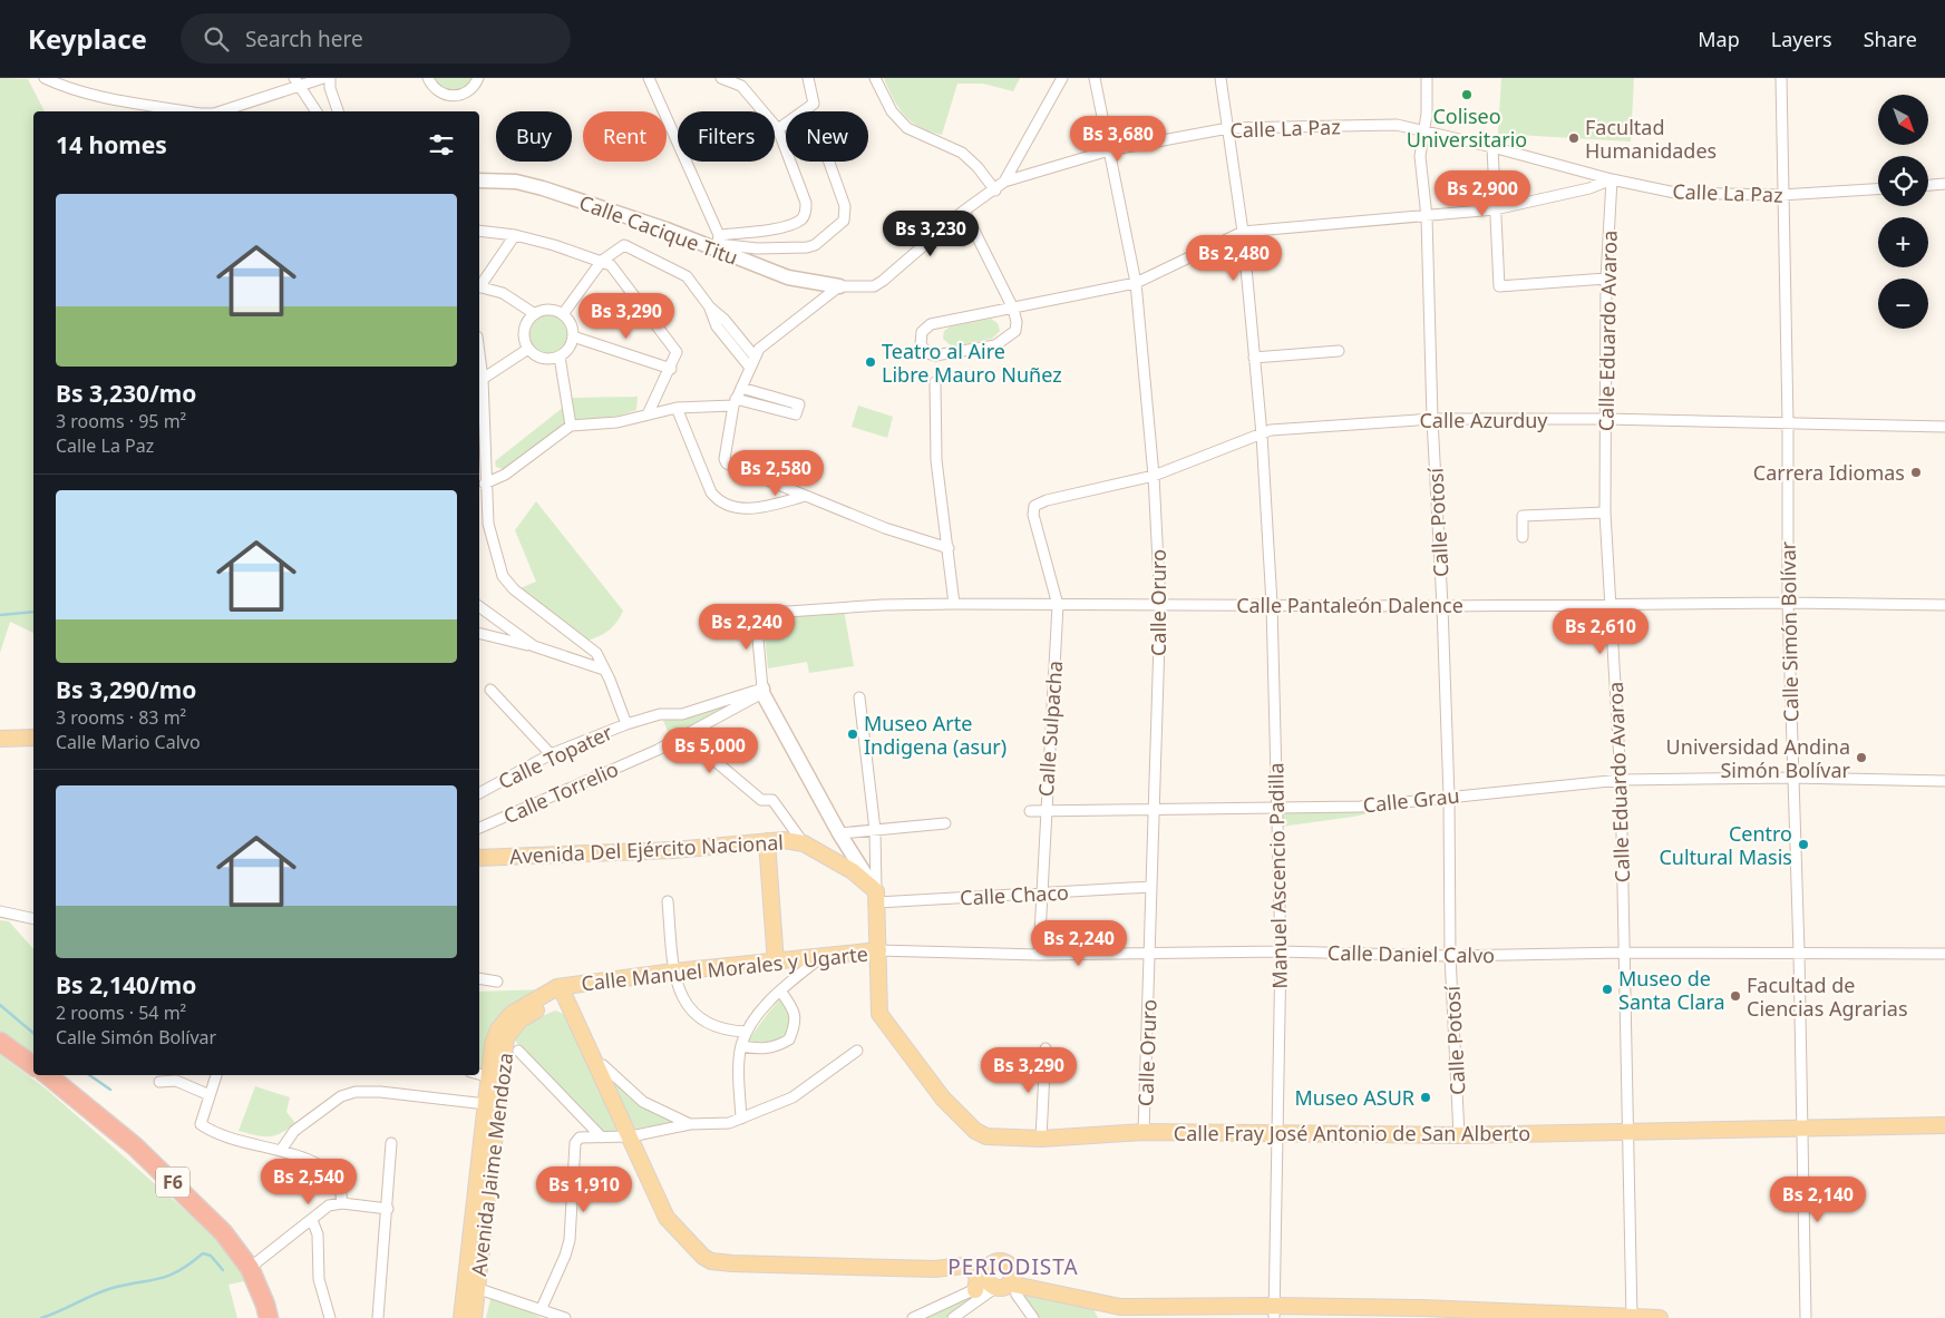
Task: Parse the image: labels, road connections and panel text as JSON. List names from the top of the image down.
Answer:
{
  "streets": {
    "highway": ["F6"],
    "main road": [
      "Avenida Del Ejército Nacional",
      "Calle Manuel Morales y Ugarte",
      "Calle Fray José Antonio de San Alberto",
      "Avenida Jaime Mendoza"
    ],
    "street": [
      "Calle La Paz",
      "Calle Cacique Titu",
      "Calle Eduardo Avaroa",
      "Calle Azurduy",
      "Calle Potosí",
      "Calle Oruro",
      "Calle Pantaleón Dalence",
      "Calle Simón Bolívar",
      "Calle Sulpacha",
      "Calle Topater",
      "Calle Torrelio",
      "Calle Grau",
      "Manuel Ascencio Padilla",
      "Calle Chaco",
      "Calle Daniel Calvo"
    ]
  },
  "crossings": [
    ["Calle La Paz", "Calle Cacique Titu"],
    ["Calle La Paz", "Calle Eduardo Avaroa"],
    ["Calle La Paz", "Calle Potosí"],
    ["Calle La Paz", "Calle Oruro"],
    ["Calle La Paz", "Calle Simón Bolívar"],
    ["Calle La Paz", "Manuel Ascencio Padilla"],
    ["Calle Eduardo Avaroa", "Calle Azurduy"],
    ["Calle Eduardo Avaroa", "Calle Pantaleón Dalence"],
    ["Calle Eduardo Avaroa", "Calle Grau"],
    ["Calle Eduardo Avaroa", "Calle Daniel Calvo"],
    ["Calle Eduardo Avaroa", "Calle Fray José Antonio de San Alberto"],
    ["Calle Azurduy", "Calle Potosí"],
    ["Calle Azurduy", "Calle Oruro"],
    ["Calle Azurduy", "Calle Simón Bolívar"],
    ["Calle Azurduy", "Calle Sulpacha"],
    ["Calle Azurduy", "Manuel Ascencio Padilla"],
    ["Calle Potosí", "Calle Pantaleón Dalence"],
    ["Calle Potosí", "Calle Grau"],
    ["Calle Potosí", "Calle Daniel Calvo"],
    ["Calle Potosí", "Calle Fray José Antonio de San Alberto"],
    ["Calle Oruro", "Calle Pantaleón Dalence"],
    ["Calle Oruro", "Calle Grau"],
    ["Calle Oruro", "Calle Chaco"],
    ["Calle Oruro", "Calle Daniel Calvo"],
    ["Calle Oruro", "Calle Fray José Antonio de San Alberto"],
    ["Calle Pantaleón Dalence", "Calle Simón Bolívar"],
    ["Calle Pantaleón Dalence", "Calle Sulpacha"],
    ["Calle Pantaleón Dalence", "Calle Topater"],
    ["Calle Pantaleón Dalence", "Calle Torrelio"],
    ["Calle Pantaleón Dalence", "Manuel Ascencio Padilla"],
    ["Calle Simón Bolívar", "Calle Grau"],
    ["Calle Simón Bolívar", "Calle Daniel Calvo"],
    ["Calle Simón Bolívar", "Calle Fray José Antonio de San Alberto"],
    ["Calle Sulpacha", "Calle Grau"],
    ["Calle Sulpacha", "Calle Chaco"],
    ["Calle Sulpacha", "Calle Daniel Calvo"],
    ["Calle Topater", "Calle Torrelio"],
    ["Calle Grau", "Manuel Ascencio Padilla"],
    ["Avenida Del Ejército Nacional", "Calle Chaco"],
    ["Manuel Ascencio Padilla", "Calle Daniel Calvo"],
    ["Manuel Ascencio Padilla", "Calle Fray José Antonio de San Alberto"],
    ["Calle Daniel Calvo", "Calle Manuel Morales y Ugarte"],
    ["Calle Daniel Calvo", "Calle Fray José Antonio de San Alberto"],
    ["Calle Manuel Morales y Ugarte", "Calle Fray José Antonio de San Alberto"],
    ["Calle Manuel Morales y Ugarte", "Avenida Jaime Mendoza"]
  ],
  "districts": ["PERIODISTA"],
  "places": [
    "Coliseo Universitario",
    "Facultad Humanidades",
    "Teatro al Aire Libre Mauro Nuñez",
    "Carrera Idiomas",
    "Museo Arte Indigena (asur)",
    "Universidad Andina Simón Bolívar",
    "Centro Cultural Masis",
    "Museo de Santa Clara",
    "Facultad de Ciencias Agrarias",
    "Museo ASUR"
  ],
  "north": "bottom right",
  "page": {
    "header": "Keyplace",
    "search": "Search here",
    "nav": ["Map", "Layers", "Share"],
    "map_buttons": ["+", "−"],
    "chip": [
      "Buy",
      "Rent",
      "Filters",
      "New"
    ],
    "heading": "14 homes",
    "price": [
      "Bs 3,680",
      "Bs 2,900",
      "Bs 3,230",
      "Bs 2,480",
      "Bs 3,290",
      "Bs 2,580",
      "Bs 2,240",
      "Bs 2,610",
      "Bs 5,000",
      "Bs 2,240",
      "Bs 3,290",
      "Bs 2,540",
      "Bs 1,910",
      "Bs 2,140"
    ],
    "list": [
      {
        "name": "Bs 3,230/mo",
        "note": "3 rooms · 95 m² · Calle La Paz"
      },
      {
        "name": "Bs 3,290/mo",
        "note": "3 rooms · 83 m² · Calle Mario Calvo"
      },
      {
        "name": "Bs 2,140/mo",
        "note": "2 rooms · 54 m² · Calle Simón Bolívar"
      }
    ]
  }
}
